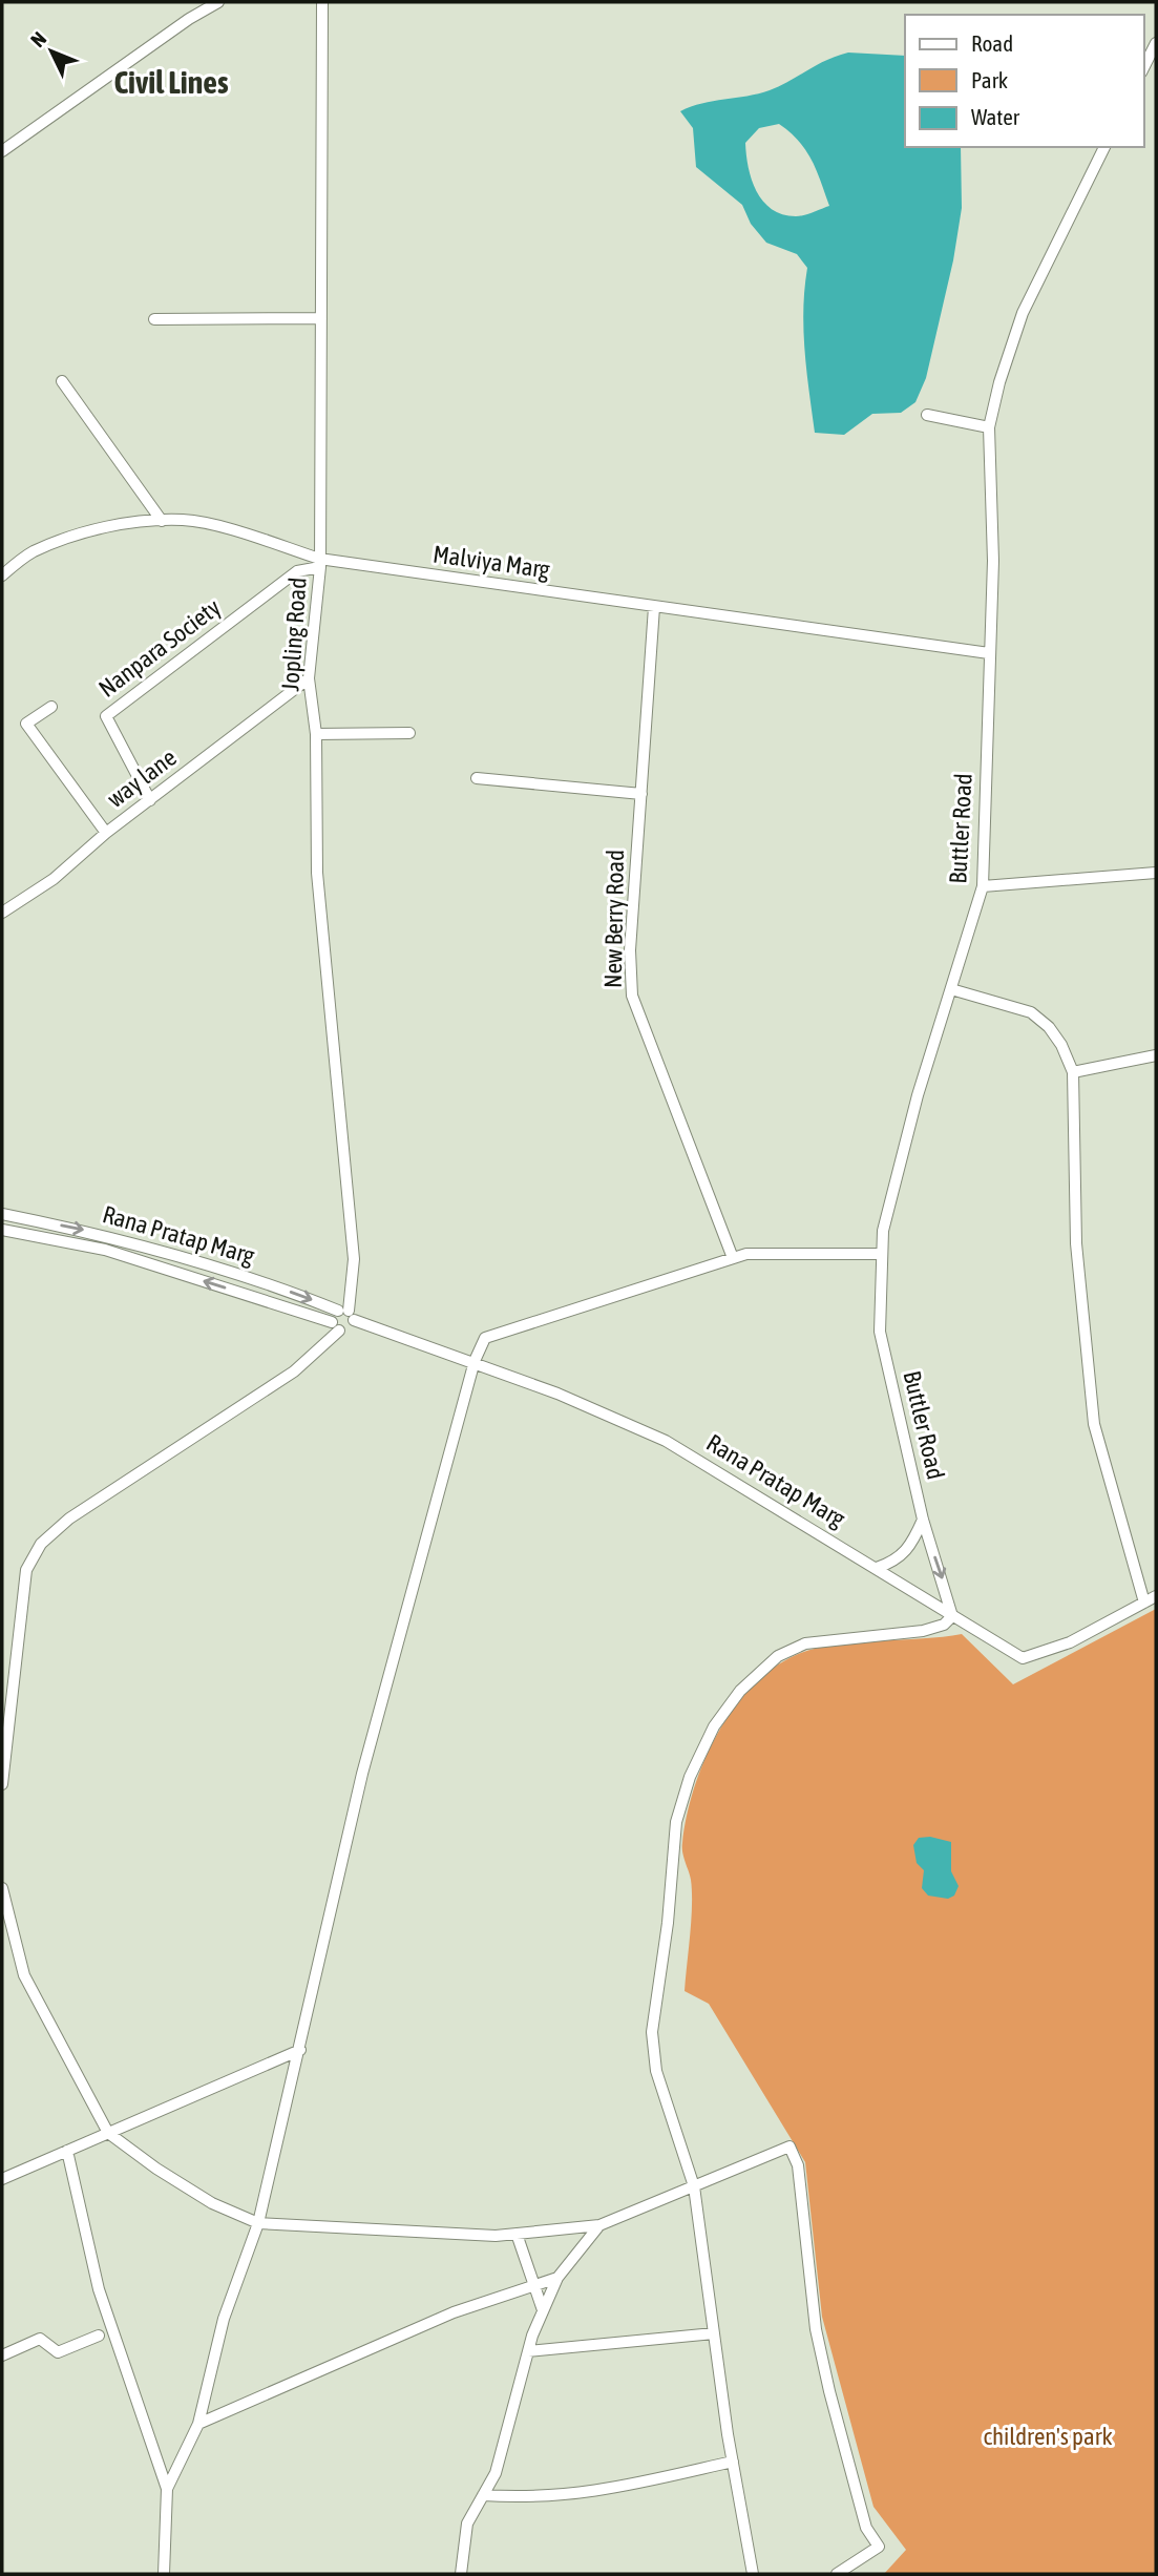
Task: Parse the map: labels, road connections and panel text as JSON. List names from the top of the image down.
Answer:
{
  "streets": {
    "street": [
      "Malviya Marg",
      "Jopling Road",
      "Nanpara Society",
      "way lane",
      "Buttler Road",
      "New Berry Road",
      "Rana Pratap Marg"
    ]
  },
  "crossings": [
    ["Malviya Marg", "Jopling Road"],
    ["Malviya Marg", "Nanpara Society"],
    ["Malviya Marg", "Buttler Road"],
    ["Malviya Marg", "New Berry Road"],
    ["Jopling Road", "Nanpara Society"],
    ["Jopling Road", "way lane"],
    ["Jopling Road", "Rana Pratap Marg"],
    ["Nanpara Society", "way lane"],
    ["Buttler Road", "Rana Pratap Marg"]
  ],
  "districts": ["Civil Lines"],
  "parks": ["children's park"],
  "legend": ["Road", "Park", "Water"],
  "north": "top left"
}
